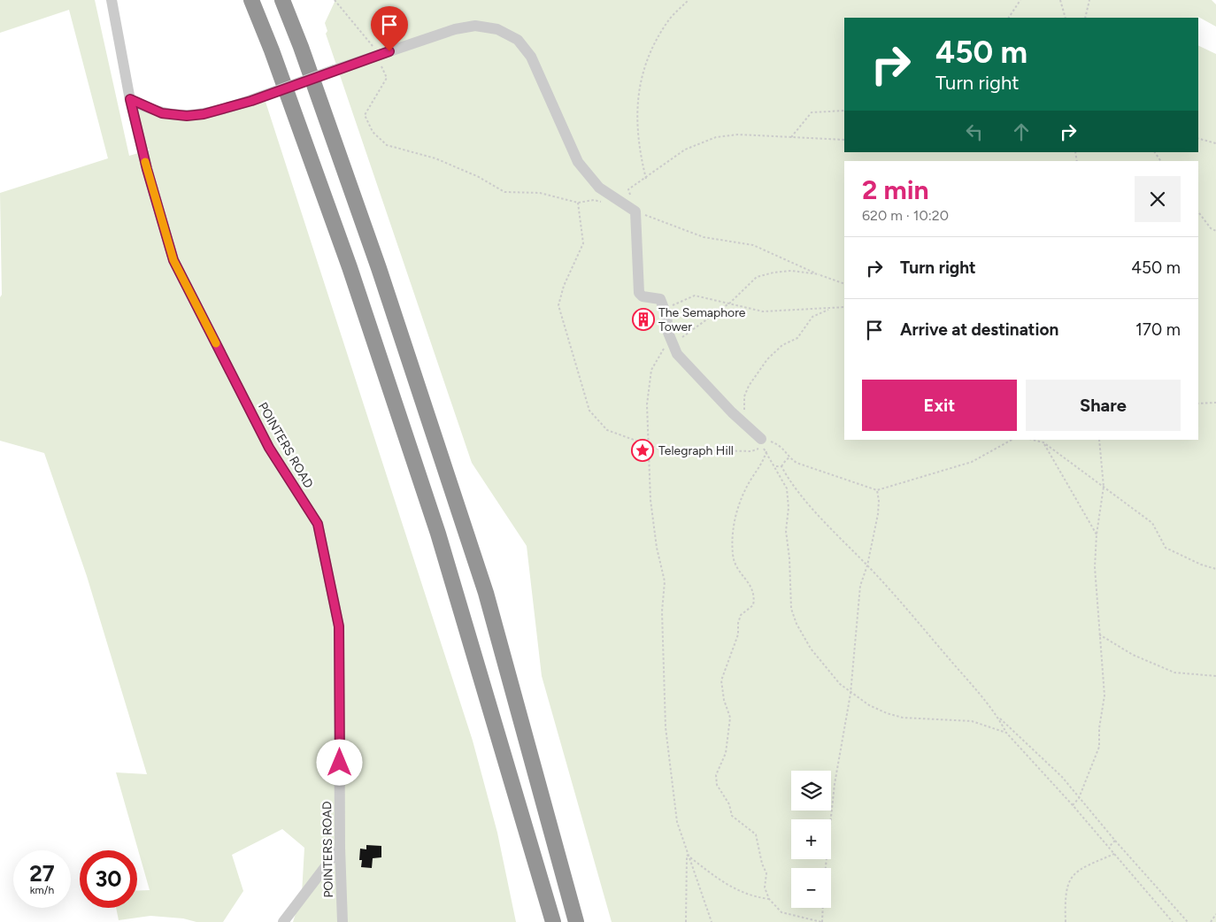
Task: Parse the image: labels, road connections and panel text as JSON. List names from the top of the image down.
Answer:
{
  "streets": {
    "street": ["POINTERS ROAD"]
  },
  "places": {
    "building": ["The Semaphore Tower"],
    "place": ["Telegraph Hill"]
  },
  "page": {
    "turn": ["450 m", "Turn right"],
    "heading": ["2 min", "620 m · 10:20"],
    "list": [
      {
        "name": "Turn right",
        "value": "450 m"
      },
      {
        "name": "Arrive at destination",
        "value": "170 m"
      }
    ],
    "buttons": ["Exit", "Share"],
    "map_buttons": ["+", "−"],
    "speed": "27 km/h",
    "limit": "30"
  }
}
